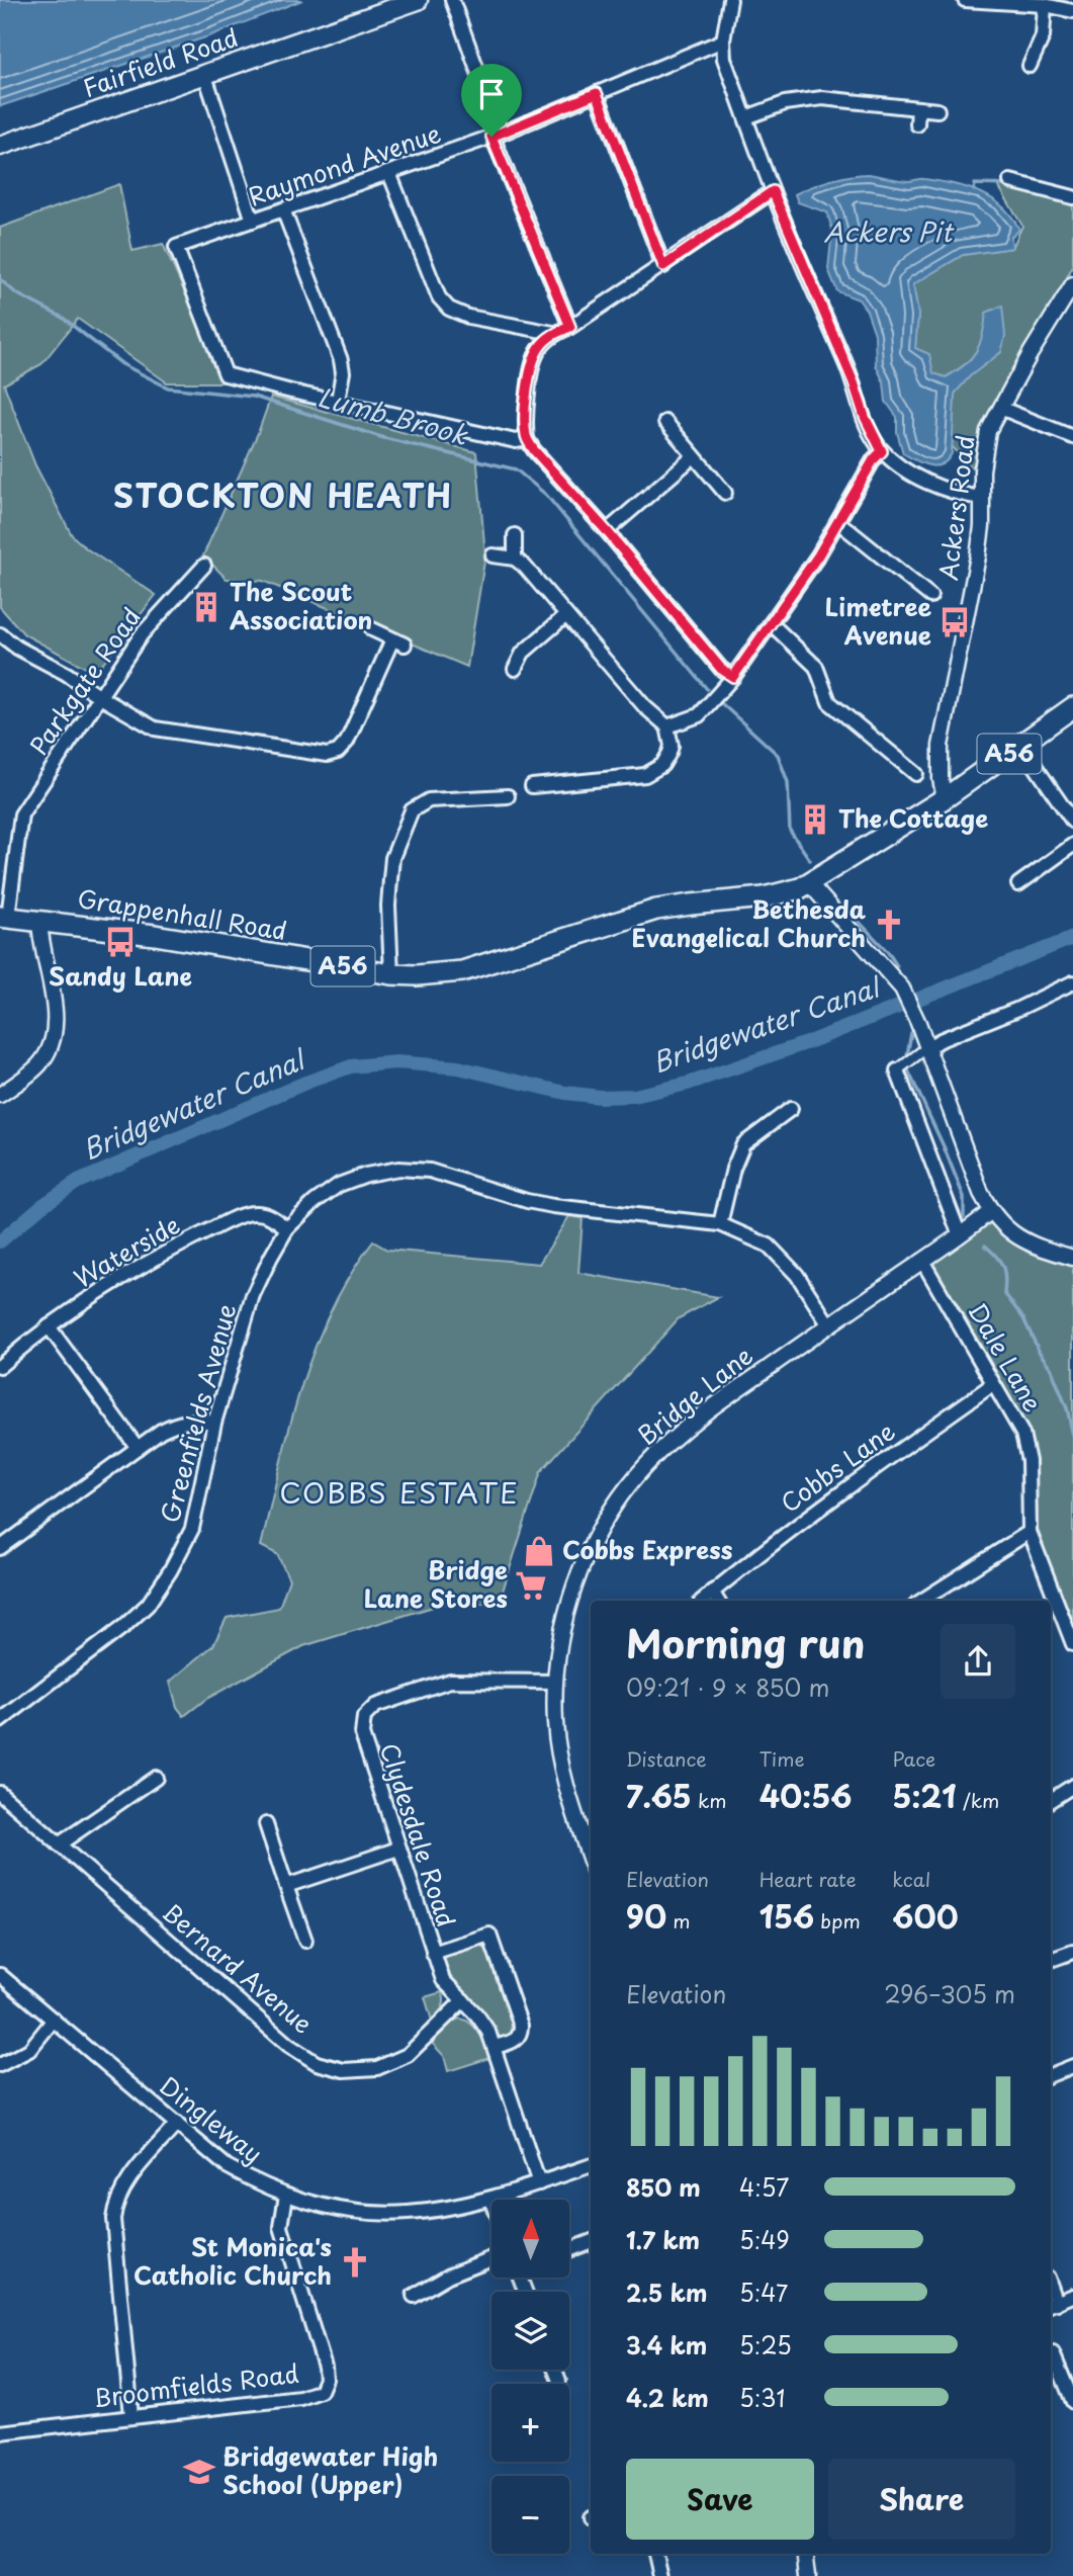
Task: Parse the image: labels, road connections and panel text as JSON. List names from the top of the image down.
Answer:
{
  "streets": {
    "main road": ["Fairfield Road", "A56", "Grappenhall Road"],
    "street": [
      "Raymond Avenue",
      "Ackers Road",
      "Parkgate Road",
      "Waterside",
      "Dale Lane",
      "Bridge Lane",
      "Greenfields Avenue",
      "Cobbs Lane",
      "Clydesdale Road",
      "Bernard Avenue",
      "Dingleway",
      "Broomfields Road"
    ]
  },
  "crossings": [
    ["Ackers Road", "A56"],
    ["Parkgate Road", "Grappenhall Road"],
    ["A56", "Grappenhall Road"],
    ["Waterside", "Greenfields Avenue"],
    ["Dale Lane", "Bridge Lane"],
    ["Dale Lane", "Cobbs Lane"],
    ["Bridge Lane", "Greenfields Avenue"],
    ["Bridge Lane", "Clydesdale Road"],
    ["Clydesdale Road", "Bernard Avenue"],
    ["Clydesdale Road", "Dingleway"],
    ["Dingleway", "Broomfields Road"]
  ],
  "districts": ["STOCKTON HEATH", "COBBS ESTATE"],
  "water": ["Ackers Pit", "Lumb Brook", "Bridgewater Canal"],
  "places": {
    "building": ["The Scout Association", "The Cottage"],
    "bus stop": ["Limetree Avenue", "Sandy Lane"],
    "church": ["Bethesda Evangelical Church", "St Monica's Catholic Church"],
    "shop": ["Cobbs Express"],
    "supermarket": ["Bridge Lane Stores"],
    "school or university": ["Bridgewater High School (Upper)"]
  },
  "north": "top",
  "page": {
    "heading": ["Morning run", "09:21 · 9 × 850 m"],
    "stats": [
      ["Distance", "7.65 km"],
      ["Time", "40:56"],
      ["Pace", "5:21 /km"],
      ["Elevation", "90 m"],
      ["Heart rate", "156 bpm"],
      ["kcal", "600"]
    ],
    "chart": ["Elevation", "296–305 m"],
    "list": [
      {
        "name": "850 m",
        "note": "4:57"
      },
      {
        "name": "1.7 km",
        "note": "5:49"
      },
      {
        "name": "2.5 km",
        "note": "5:47"
      },
      {
        "name": "3.4 km",
        "note": "5:25"
      },
      {
        "name": "4.2 km",
        "note": "5:31"
      }
    ],
    "map_buttons": ["+", "−"],
    "buttons": ["Save", "Share"]
  }
}
